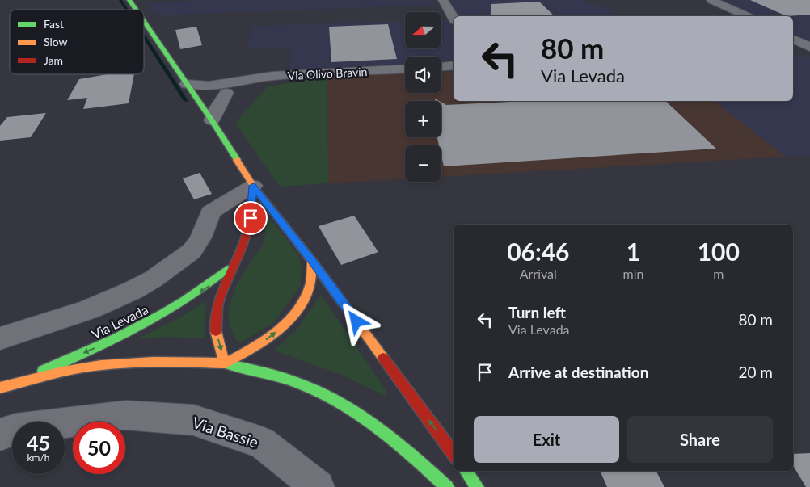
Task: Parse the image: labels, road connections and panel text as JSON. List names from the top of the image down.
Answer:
{
  "streets": {
    "main road": ["Via Levada"],
    "street": ["Via Olivo Bravin", "Via Bassie"]
  },
  "one_way": ["Via Levada"],
  "legend": ["Fast", "Slow", "Jam"],
  "north": "left",
  "page": {
    "map_buttons": ["+", "−"],
    "turn": ["80 m", "Via Levada"],
    "eta": [
      "06:46",
      "Arrival",
      "1",
      "min",
      "100",
      "m"
    ],
    "list": [
      {
        "name": "Turn left",
        "note": "Via Levada",
        "value": "80 m"
      },
      {
        "name": "Arrive at destination",
        "value": "20 m"
      }
    ],
    "buttons": ["Exit", "Share"],
    "speed": "45 km/h",
    "limit": "50"
  }
}
